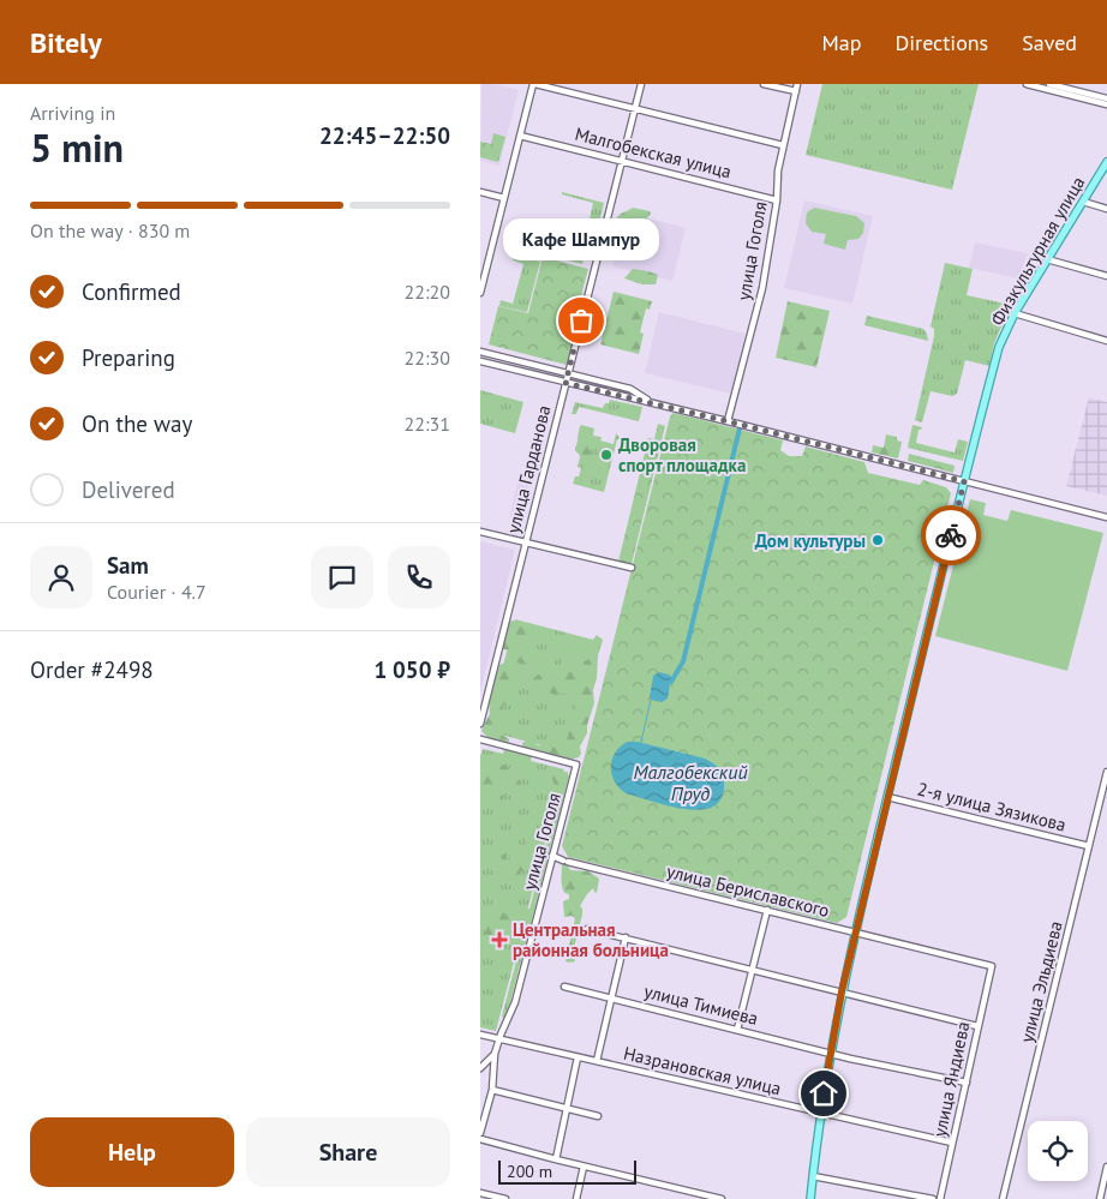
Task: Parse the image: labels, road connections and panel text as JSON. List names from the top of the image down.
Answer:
{
  "streets": {
    "main road": ["Физкультурная улица"],
    "street": [
      "Малгобекская улица",
      "улица Гоголя",
      "улица Гарданова",
      "2-я улица Зязикова",
      "улица Бериславского",
      "улица Эльдиева",
      "улица Тимиева",
      "Назрановская улица",
      "улица Яндиева"
    ]
  },
  "crossings": [
    ["Малгобекская улица", "улица Гоголя"],
    ["Малгобекская улица", "улица Гарданова"],
    ["улица Гоголя", "улица Бериславского"],
    ["улица Гоголя", "Назрановская улица"],
    ["Физкультурная улица", "2-я улица Зязикова"],
    ["Физкультурная улица", "улица Бериславского"],
    ["Физкультурная улица", "улица Тимиева"],
    ["Физкультурная улица", "Назрановская улица"],
    ["2-я улица Зязикова", "улица Эльдиева"],
    ["улица Бериславского", "улица Яндиева"],
    ["улица Тимиева", "улица Яндиева"],
    ["Назрановская улица", "улица Яндиева"]
  ],
  "water": ["Малгобекский Пруд"],
  "places": {
    "other": ["Кафе Шампур", "Дворовая спорт площадка", "Дом культуры"],
    "health": ["Центральная районная больница"]
  },
  "scale_bar": "200 m",
  "page": {
    "header": "Bitely",
    "nav": ["Map", "Directions", "Saved"],
    "heading": ["5 min", "Arriving in", "22:45–22:50"],
    "panel": [
      "Sam",
      "Courier · 4.7",
      "Order #2498",
      "1 050 ₽"
    ],
    "bar": "On the way · 830 m",
    "bubble": "Кафе Шампур",
    "list": [
      ["Confirmed", "22:20"],
      ["Preparing", "22:30"],
      ["On the way", "22:31"],
      "Delivered"
    ],
    "buttons": ["Help", "Share"],
    "scale": "200 m"
  }
}
